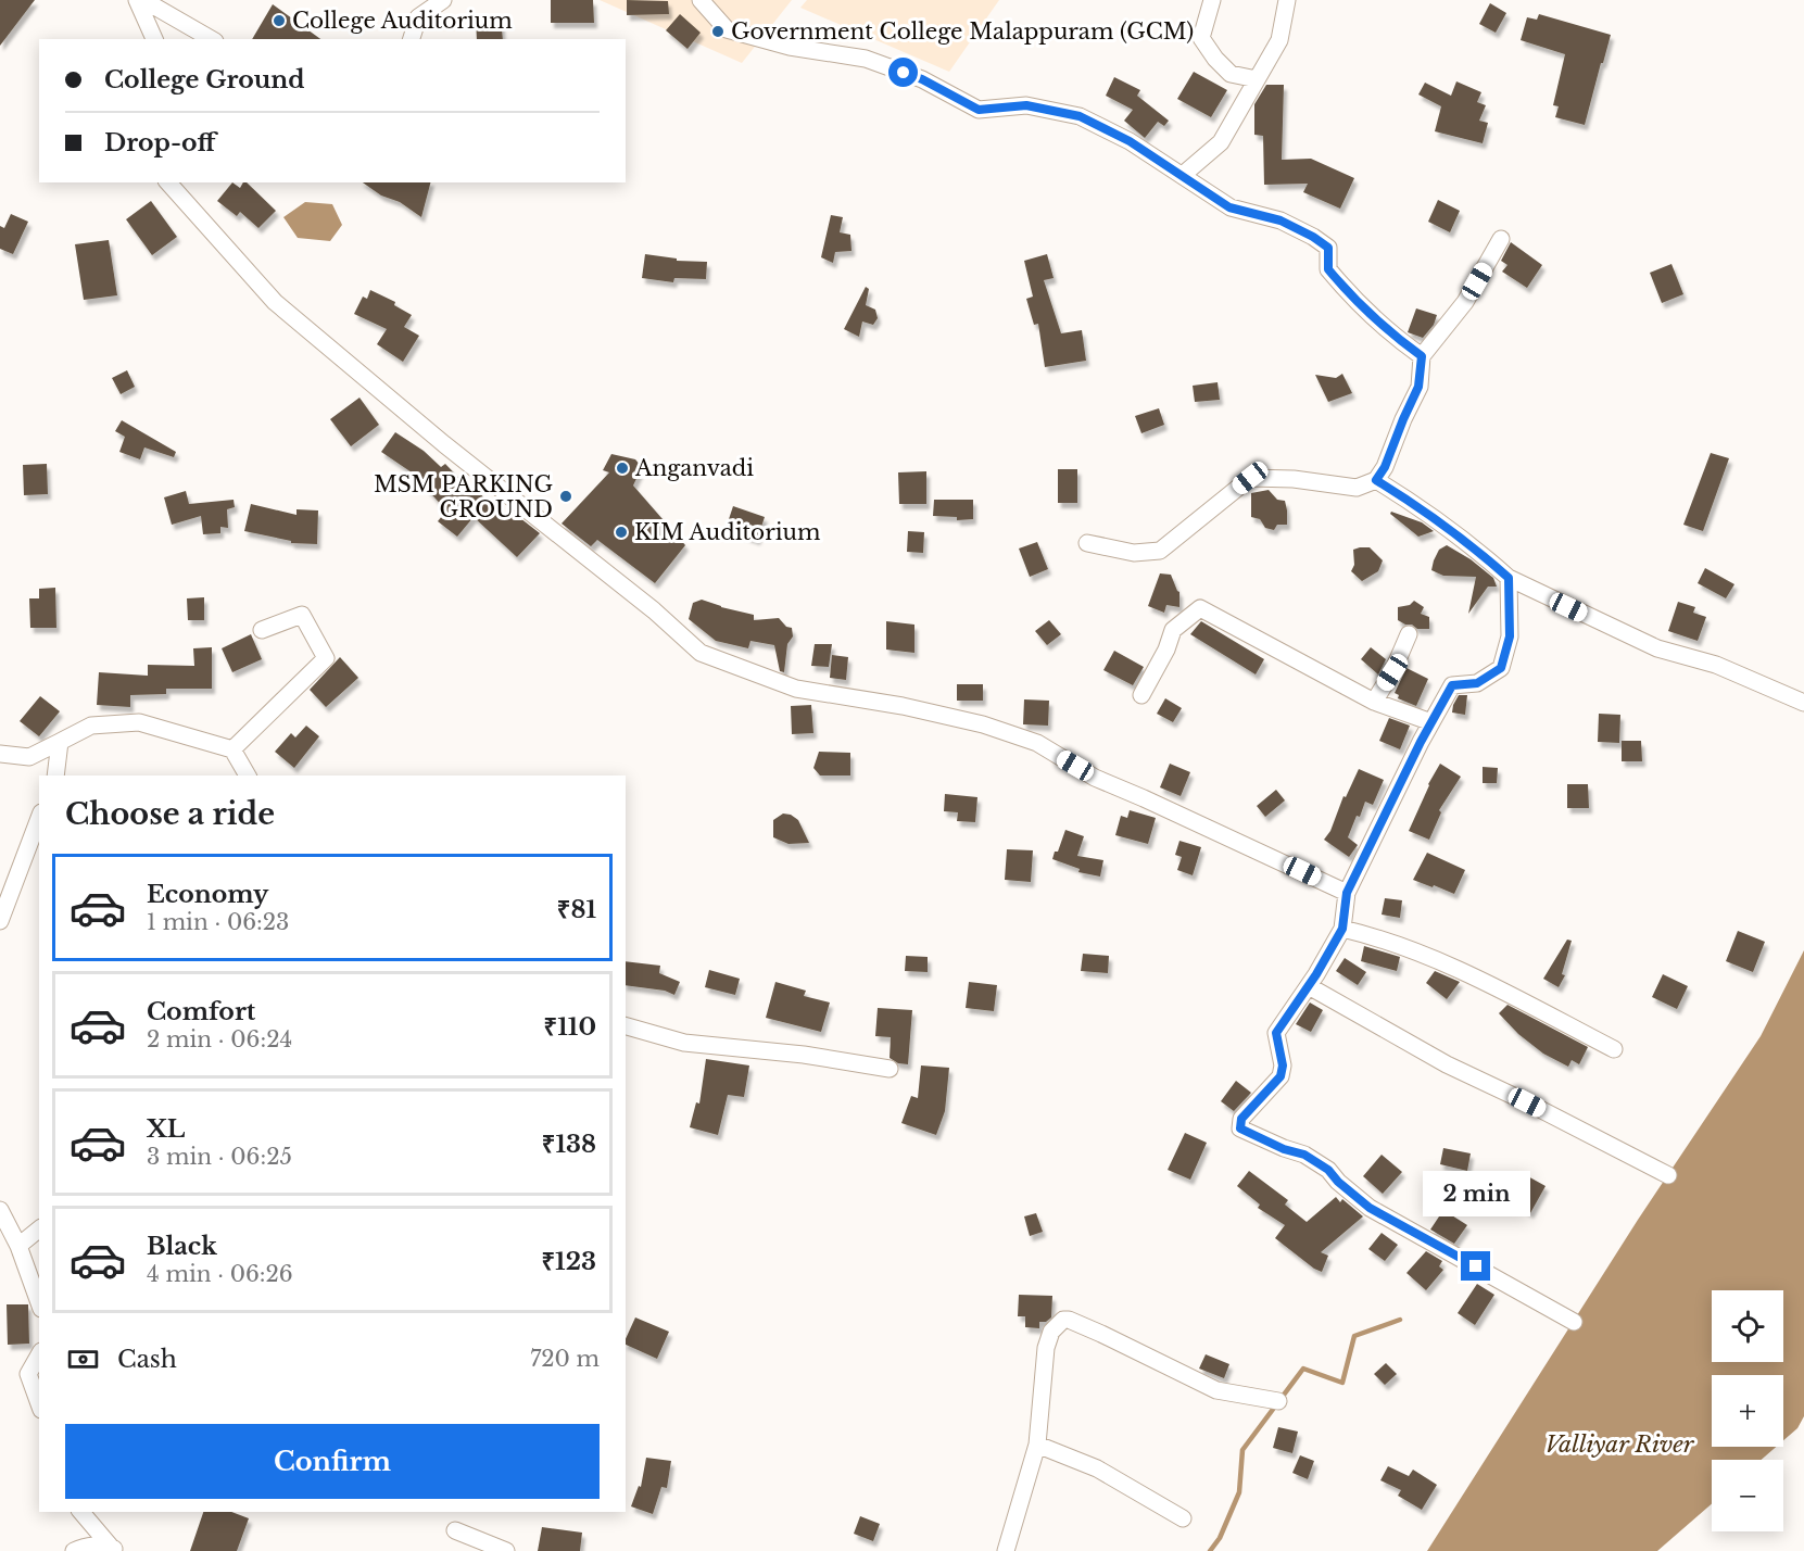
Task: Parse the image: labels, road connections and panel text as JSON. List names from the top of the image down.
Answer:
{
  "water": ["Valliyar River"],
  "places": [
    "College Auditorium",
    "Government College Malappuram (GCM)",
    "Anganvadi",
    "MSM PARKING GROUND",
    "KIM Auditorium"
  ],
  "page": {
    "banner": ["College Ground", "Drop-off"],
    "heading": "Choose a ride",
    "list": [
      {
        "name": "Economy",
        "note": "1 min · 06:23",
        "value": "₹81"
      },
      {
        "name": "Comfort",
        "note": "2 min · 06:24",
        "value": "₹110"
      },
      {
        "name": "XL",
        "note": "3 min · 06:25",
        "value": "₹138"
      },
      {
        "name": "Black",
        "note": "4 min · 06:26",
        "value": "₹123"
      }
    ],
    "bubble": "2 min",
    "map_buttons": ["+", "−"],
    "pay": ["Cash", "720 m"],
    "buttons": "Confirm"
  }
}
